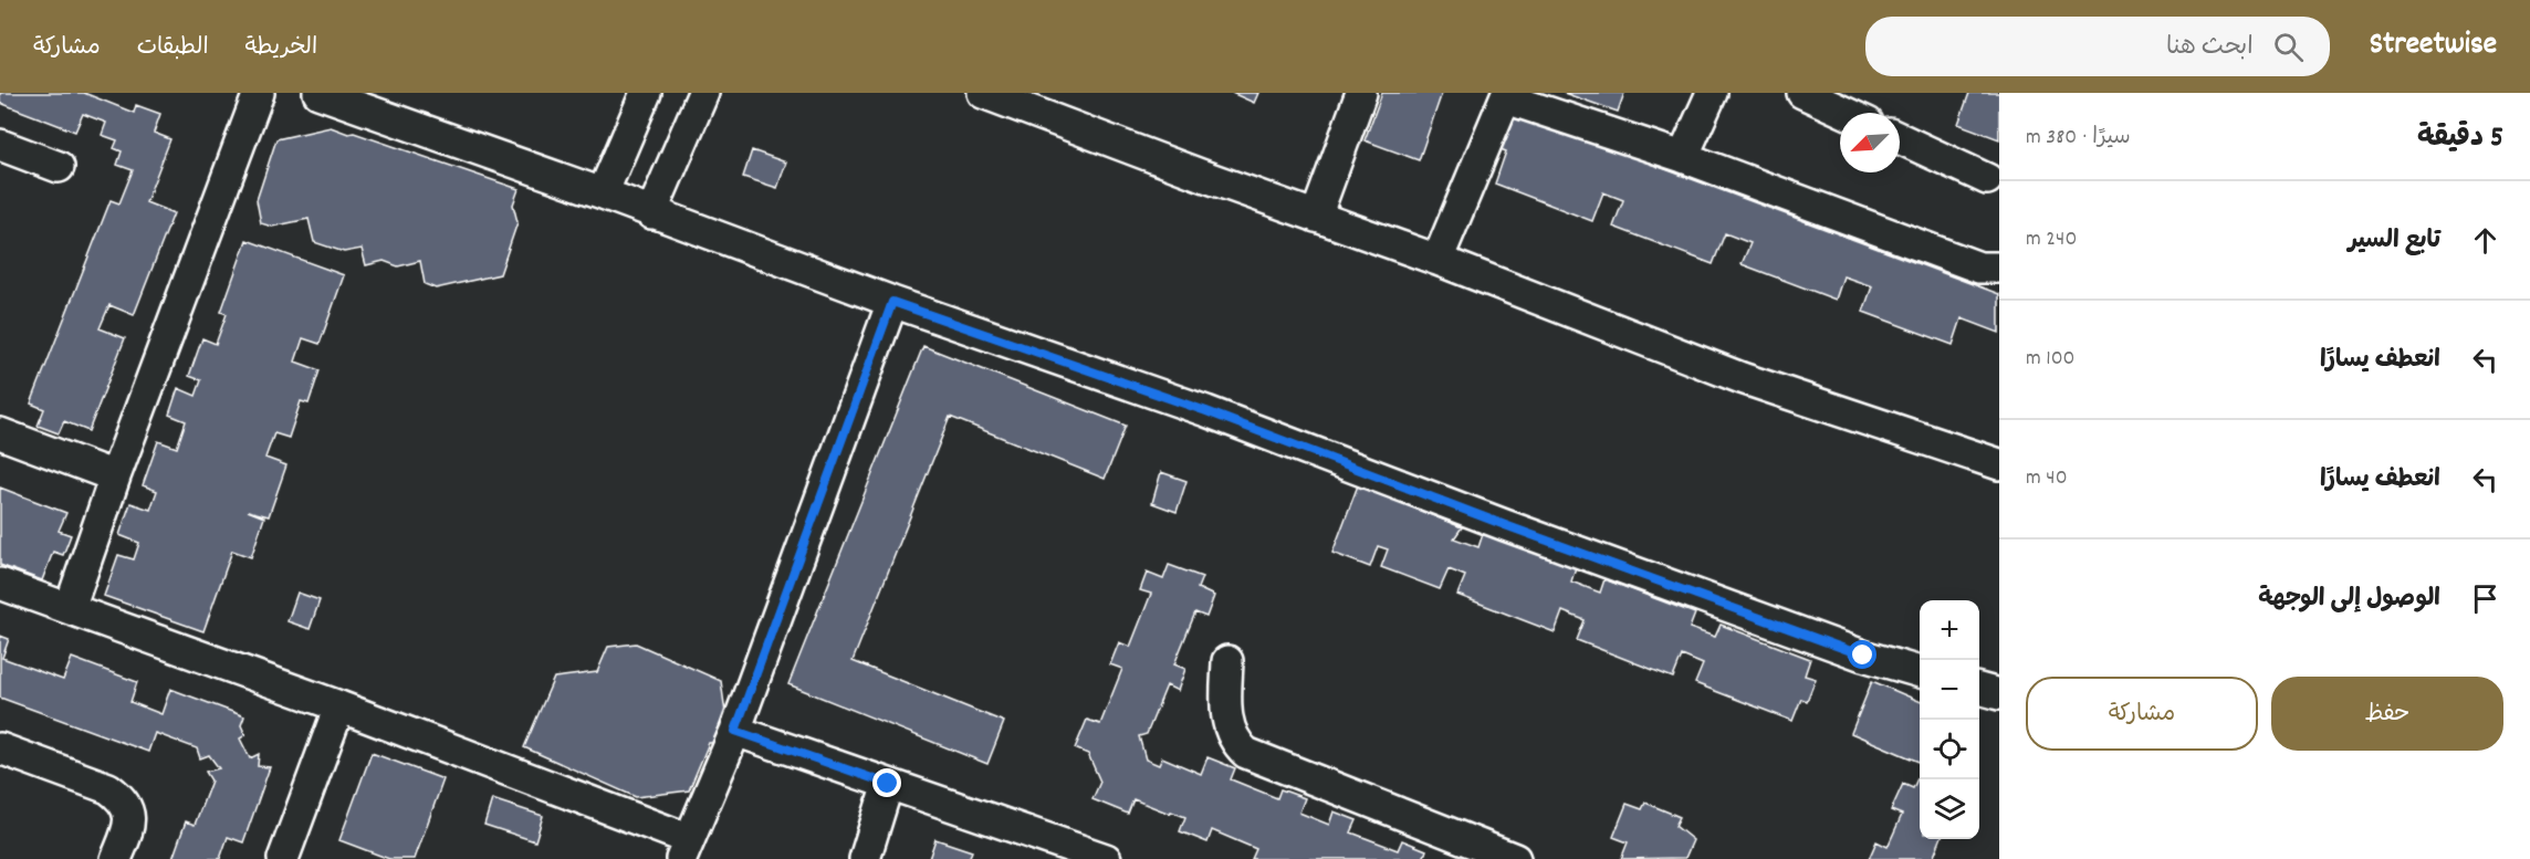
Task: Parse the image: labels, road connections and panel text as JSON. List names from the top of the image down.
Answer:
{
  "north": "bottom left",
  "page": {
    "header": "Streetwise",
    "search": "ابحث هنا",
    "nav": ["الخريطة", "الطبقات", "مشاركة"],
    "heading": ["5 دقيقة", "سيرًا · 380 m"],
    "list": [
      ["تابع السير", "240 m"],
      ["انعطف يسارًا", "100 m"],
      ["انعطف يسارًا", "40 m"],
      "الوصول إلى الوجهة"
    ],
    "map_buttons": ["+", "−"],
    "buttons": ["حفظ", "مشاركة"]
  }
}
